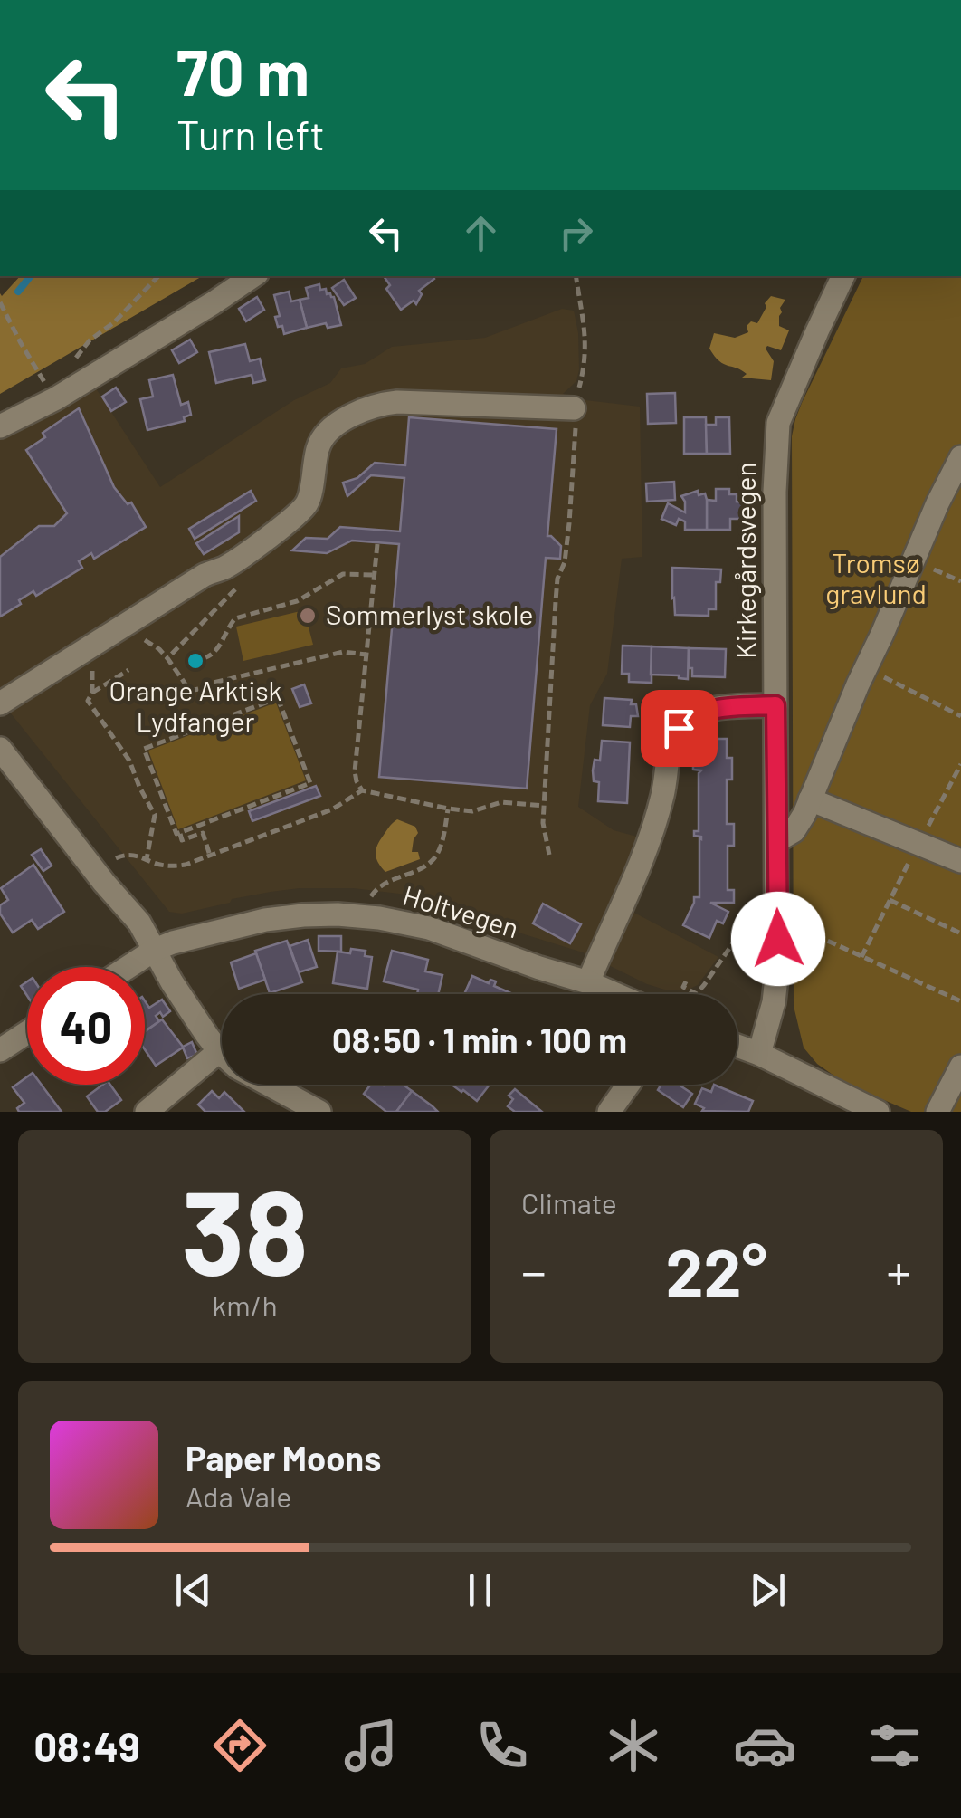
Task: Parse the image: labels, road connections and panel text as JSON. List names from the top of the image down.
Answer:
{
  "streets": {
    "street": ["Kirkegårdsvegen", "Holtvegen"]
  },
  "parks": ["Tromsø gravlund"],
  "places": ["Sommerlyst skole", "Orange Arktisk Lydfanger"],
  "page": {
    "turn": ["70 m", "Turn left"],
    "limit": "40",
    "trip": "08:50 · 1 min · 100 m",
    "tile": [
      ["38", "km/h"],
      "Climate"
    ],
    "heat": ["−", "22°", "+"],
    "song": ["Paper Moons", "Ada Vale"],
    "tabs": "08:49"
  }
}
